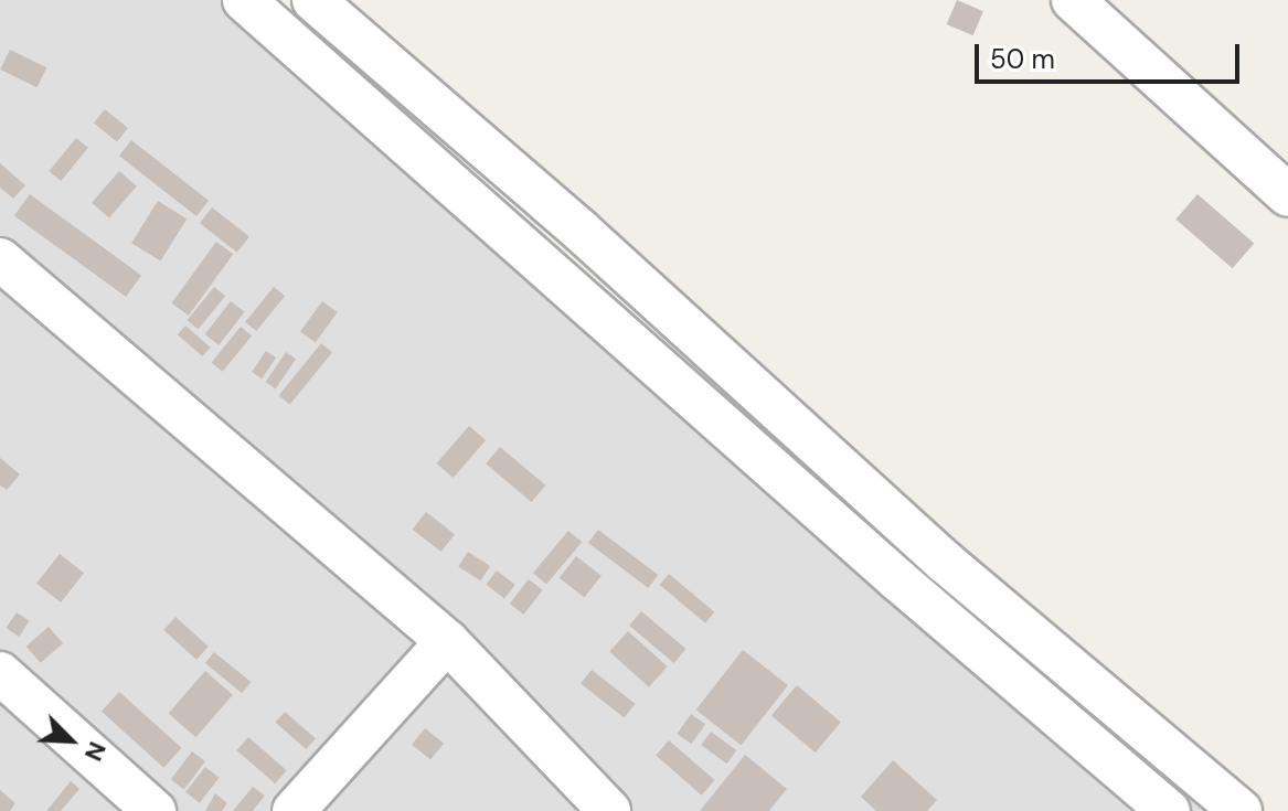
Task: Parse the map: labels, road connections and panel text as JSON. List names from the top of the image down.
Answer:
{
  "scale_bar": "50 m",
  "north": "bottom right"
}
